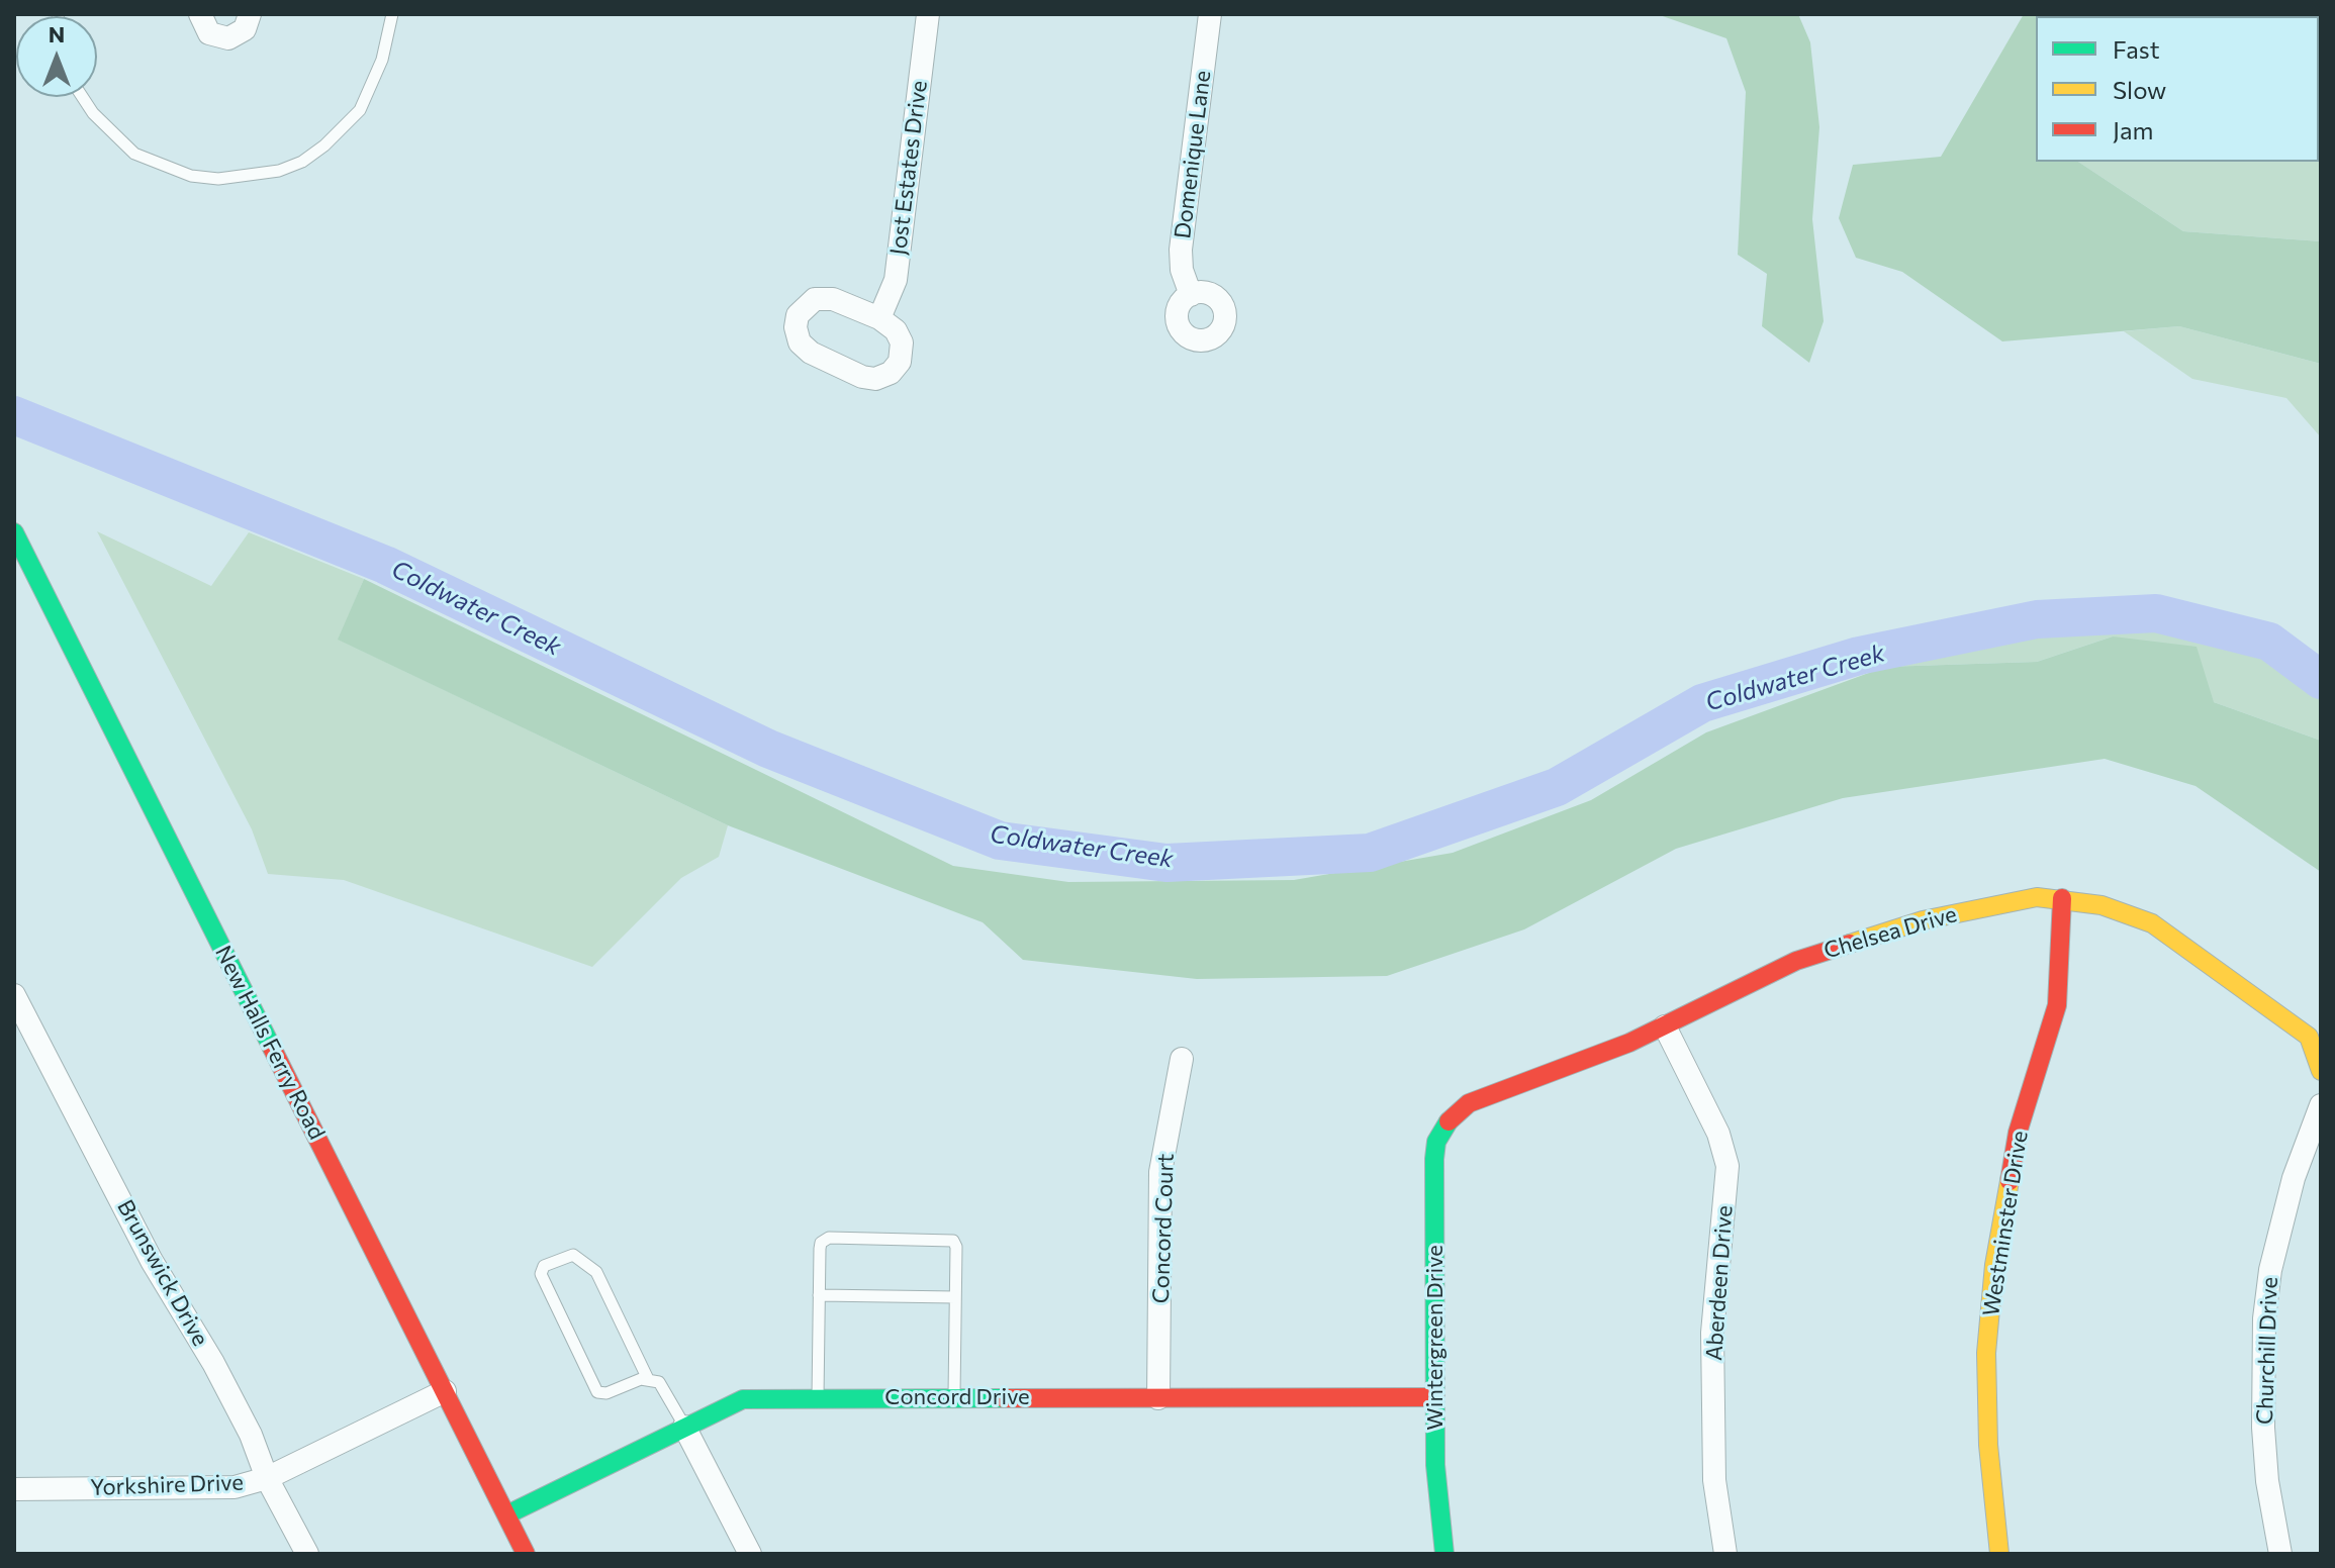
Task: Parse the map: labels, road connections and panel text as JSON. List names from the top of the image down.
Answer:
{
  "streets": {
    "street": [
      "Domenique Lane",
      "Jost Estates Drive",
      "Chelsea Drive",
      "New Halls Ferry Road",
      "Westminster Drive",
      "Concord Court",
      "Brunswick Drive",
      "Aberdeen Drive",
      "Wintergreen Drive",
      "Churchill Drive",
      "Concord Drive",
      "Yorkshire Drive"
    ]
  },
  "crossings": [
    ["Chelsea Drive", "Westminster Drive"],
    ["Chelsea Drive", "Aberdeen Drive"],
    ["Chelsea Drive", "Wintergreen Drive"],
    ["New Halls Ferry Road", "Concord Drive"],
    ["New Halls Ferry Road", "Yorkshire Drive"],
    ["Concord Court", "Concord Drive"],
    ["Brunswick Drive", "Yorkshire Drive"],
    ["Wintergreen Drive", "Concord Drive"]
  ],
  "water": ["Coldwater Creek"],
  "legend": ["Fast", "Slow", "Jam"],
  "north": "top"
}
